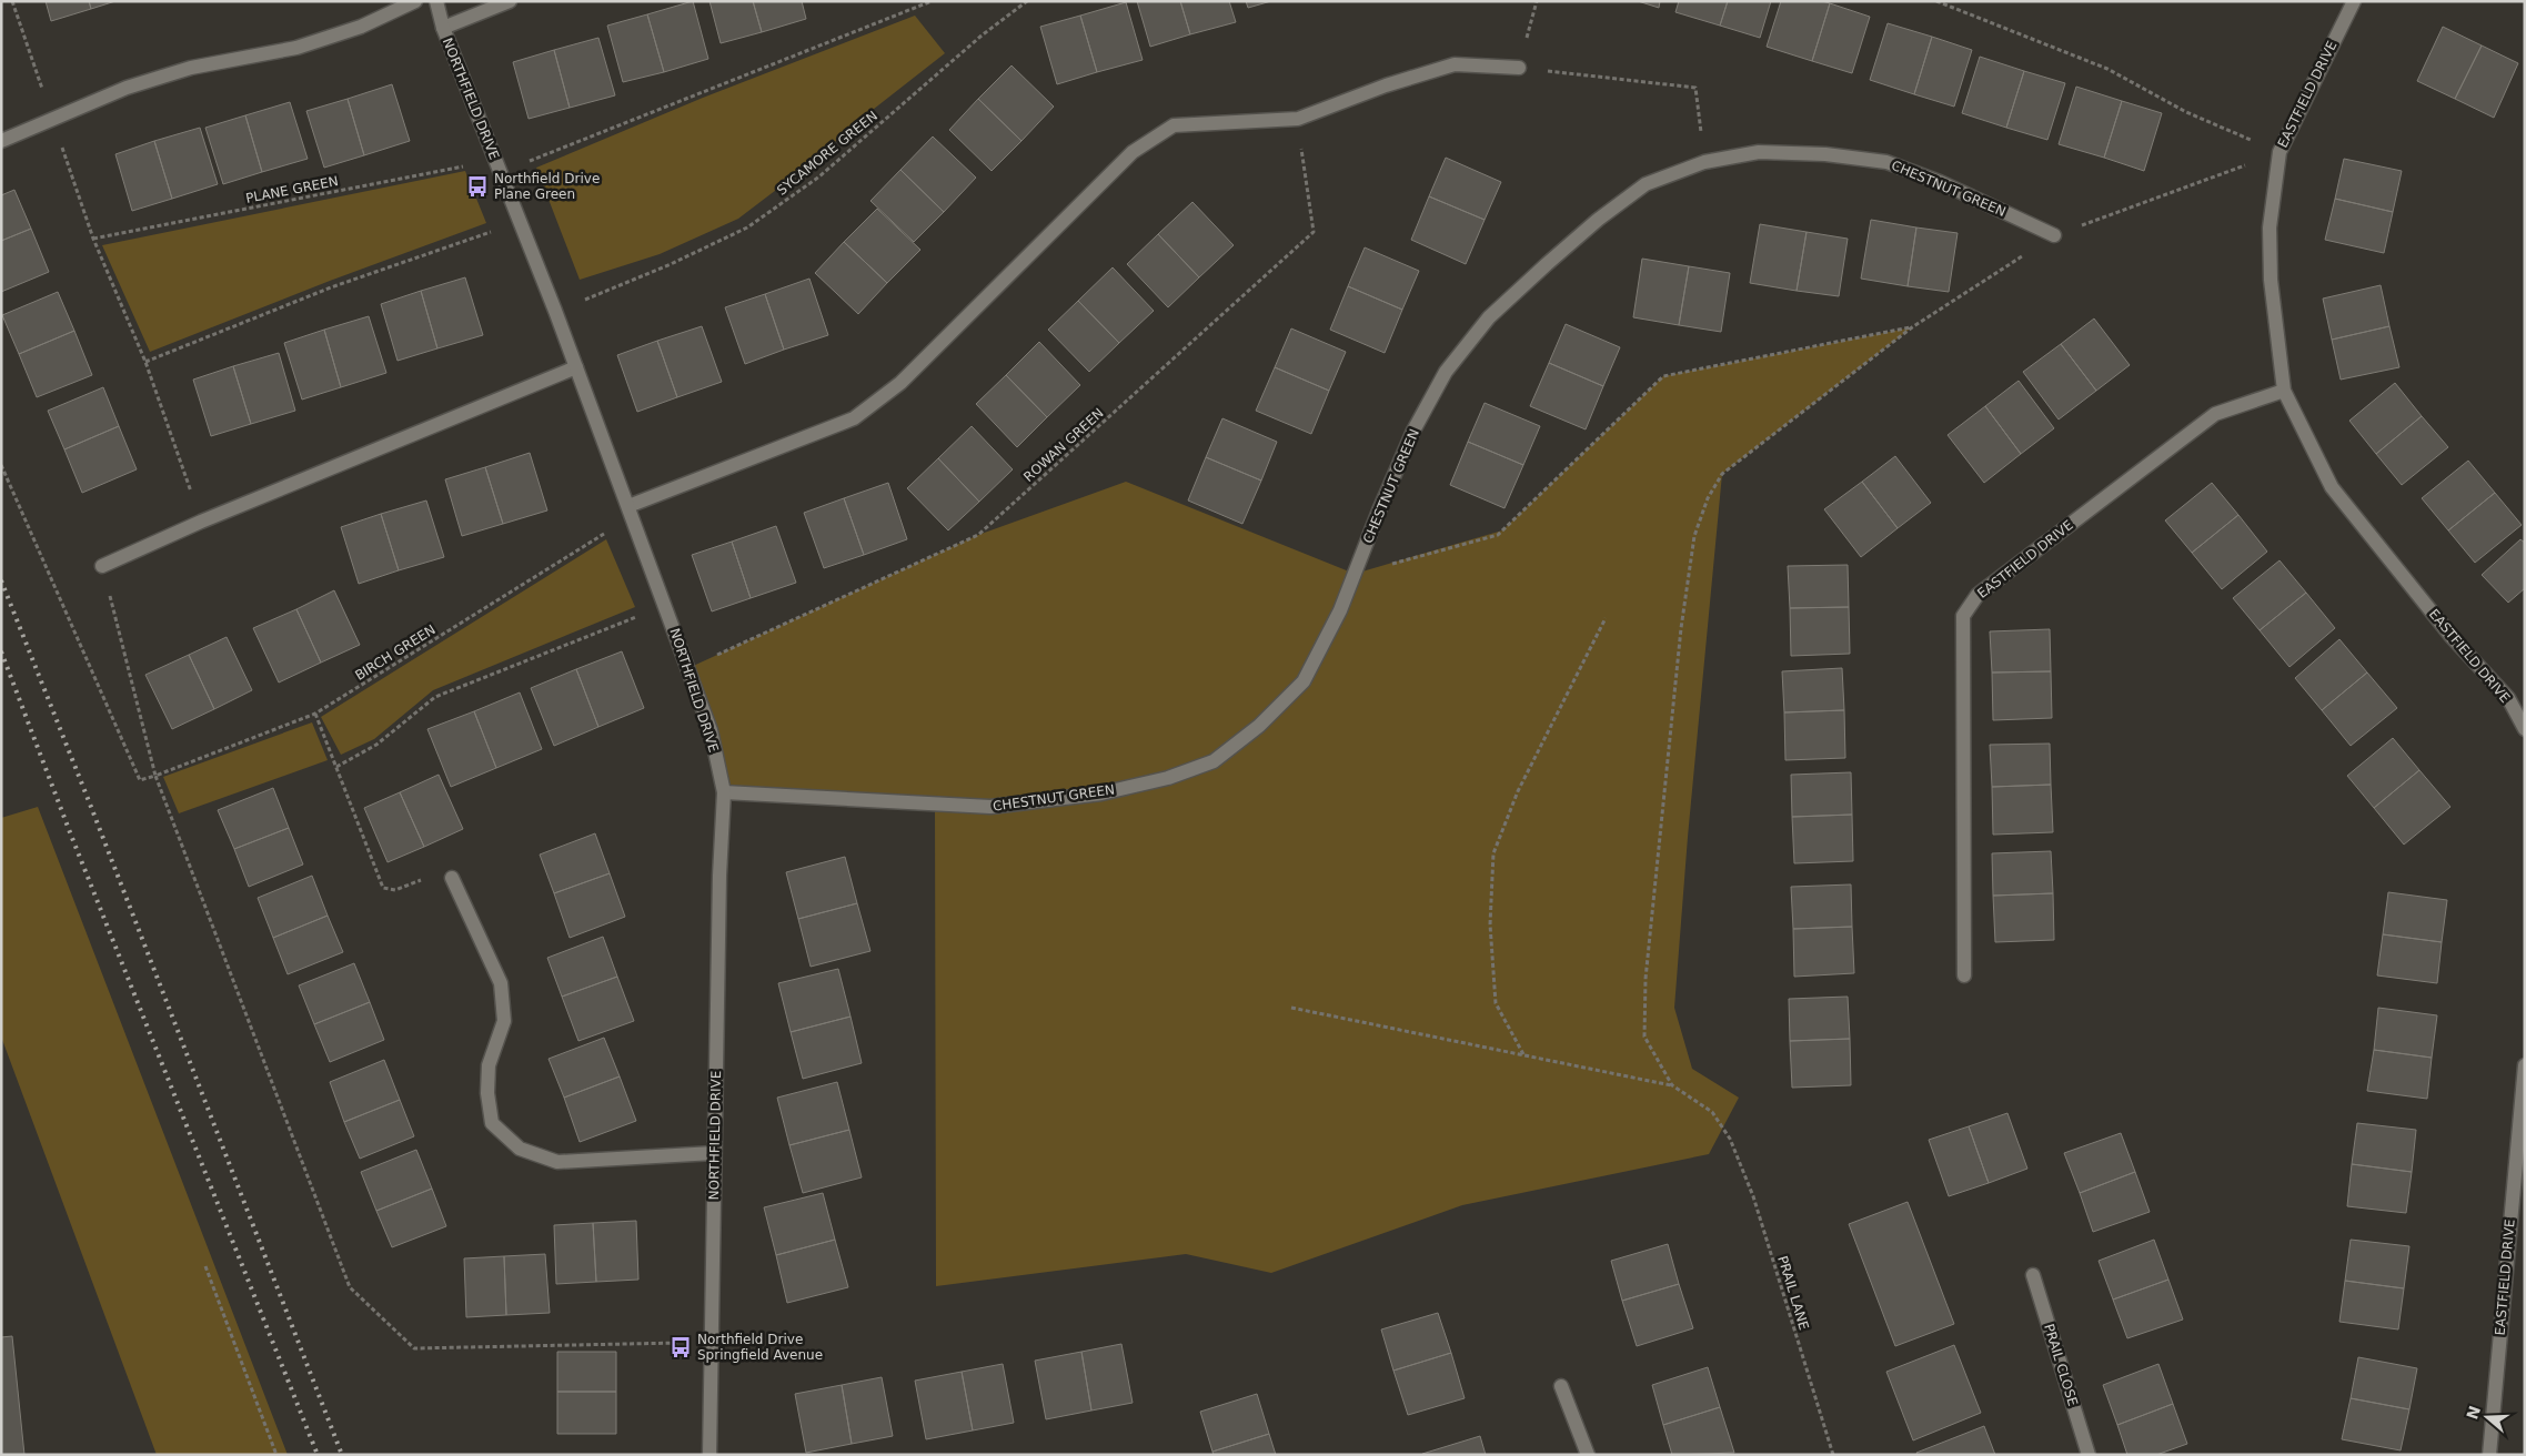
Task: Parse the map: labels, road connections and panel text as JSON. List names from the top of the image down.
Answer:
{
  "streets": {
    "street": [
      "EASTFIELD DRIVE",
      "NORTHFIELD DRIVE",
      "CHESTNUT GREEN",
      "PRAIL CLOSE"
    ],
    "path": [
      "SYCAMORE GREEN",
      "PLANE GREEN",
      "ROWAN GREEN",
      "BIRCH GREEN",
      "PRAIL LANE"
    ]
  },
  "crossings": [
    ["NORTHFIELD DRIVE", "SYCAMORE GREEN"],
    ["NORTHFIELD DRIVE", "CHESTNUT GREEN"],
    ["NORTHFIELD DRIVE", "PLANE GREEN"],
    ["NORTHFIELD DRIVE", "ROWAN GREEN"],
    ["NORTHFIELD DRIVE", "BIRCH GREEN"]
  ],
  "places": {
    "bus stop": ["Northfield Drive Plane Green", "Northfield Drive Springfield Avenue"]
  },
  "north": "left"
}
